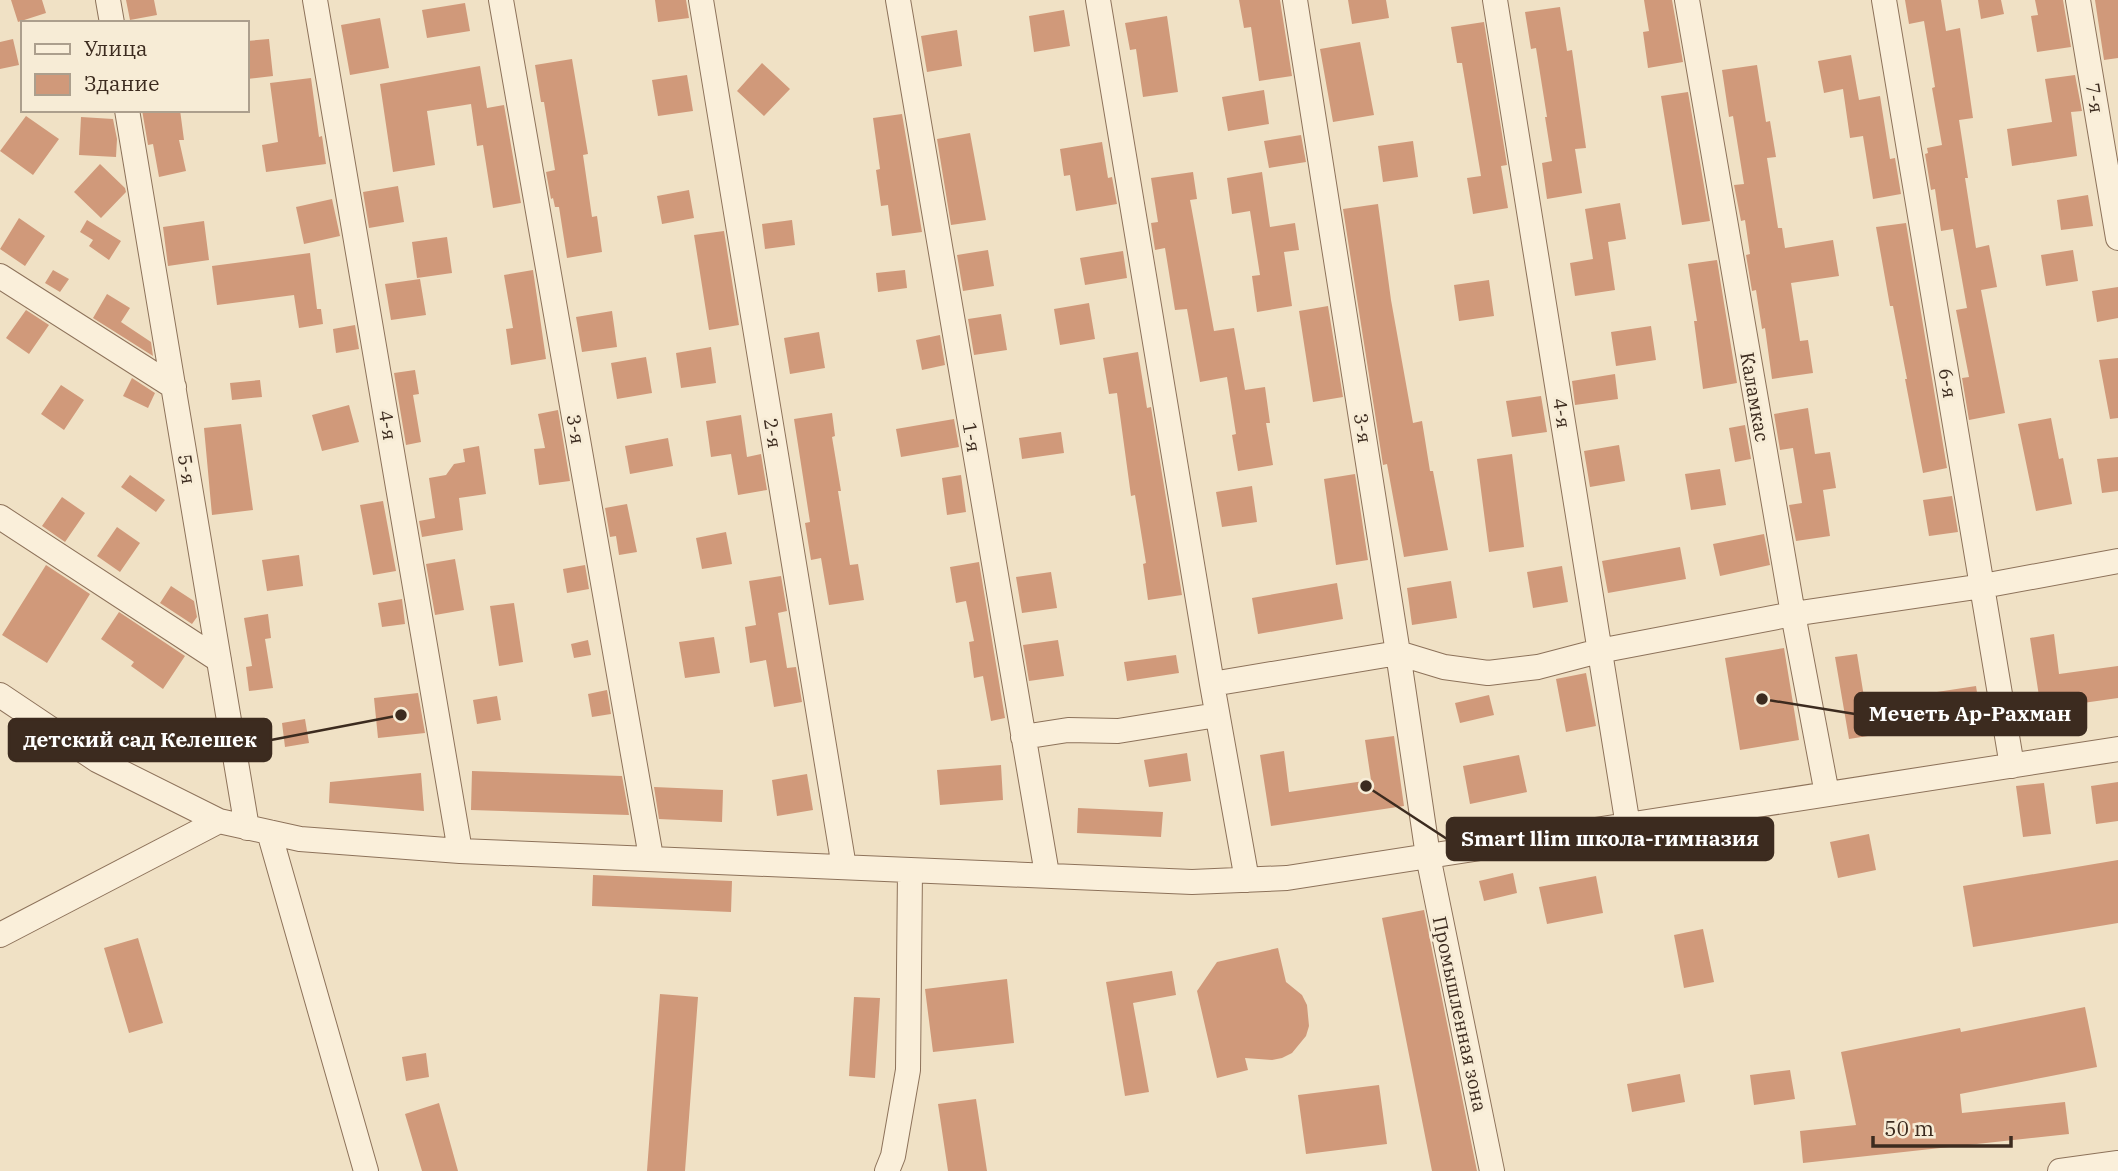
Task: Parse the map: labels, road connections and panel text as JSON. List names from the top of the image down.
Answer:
{
  "streets": {
    "street": [
      "7-я",
      "6-я",
      "Каламкас",
      "4-я",
      "3-я",
      "2-я",
      "1-я",
      "5-я",
      "Промышленная зона"
    ]
  },
  "crossings": [
    ["3-я", "Промышленная зона"]
  ],
  "places": ["Мечеть Ар-Рахман", "детский сад Келешек", "Smart llim школа-гимназия"],
  "legend": ["Улица", "Здание"],
  "scale_bar": "50 m"
}
